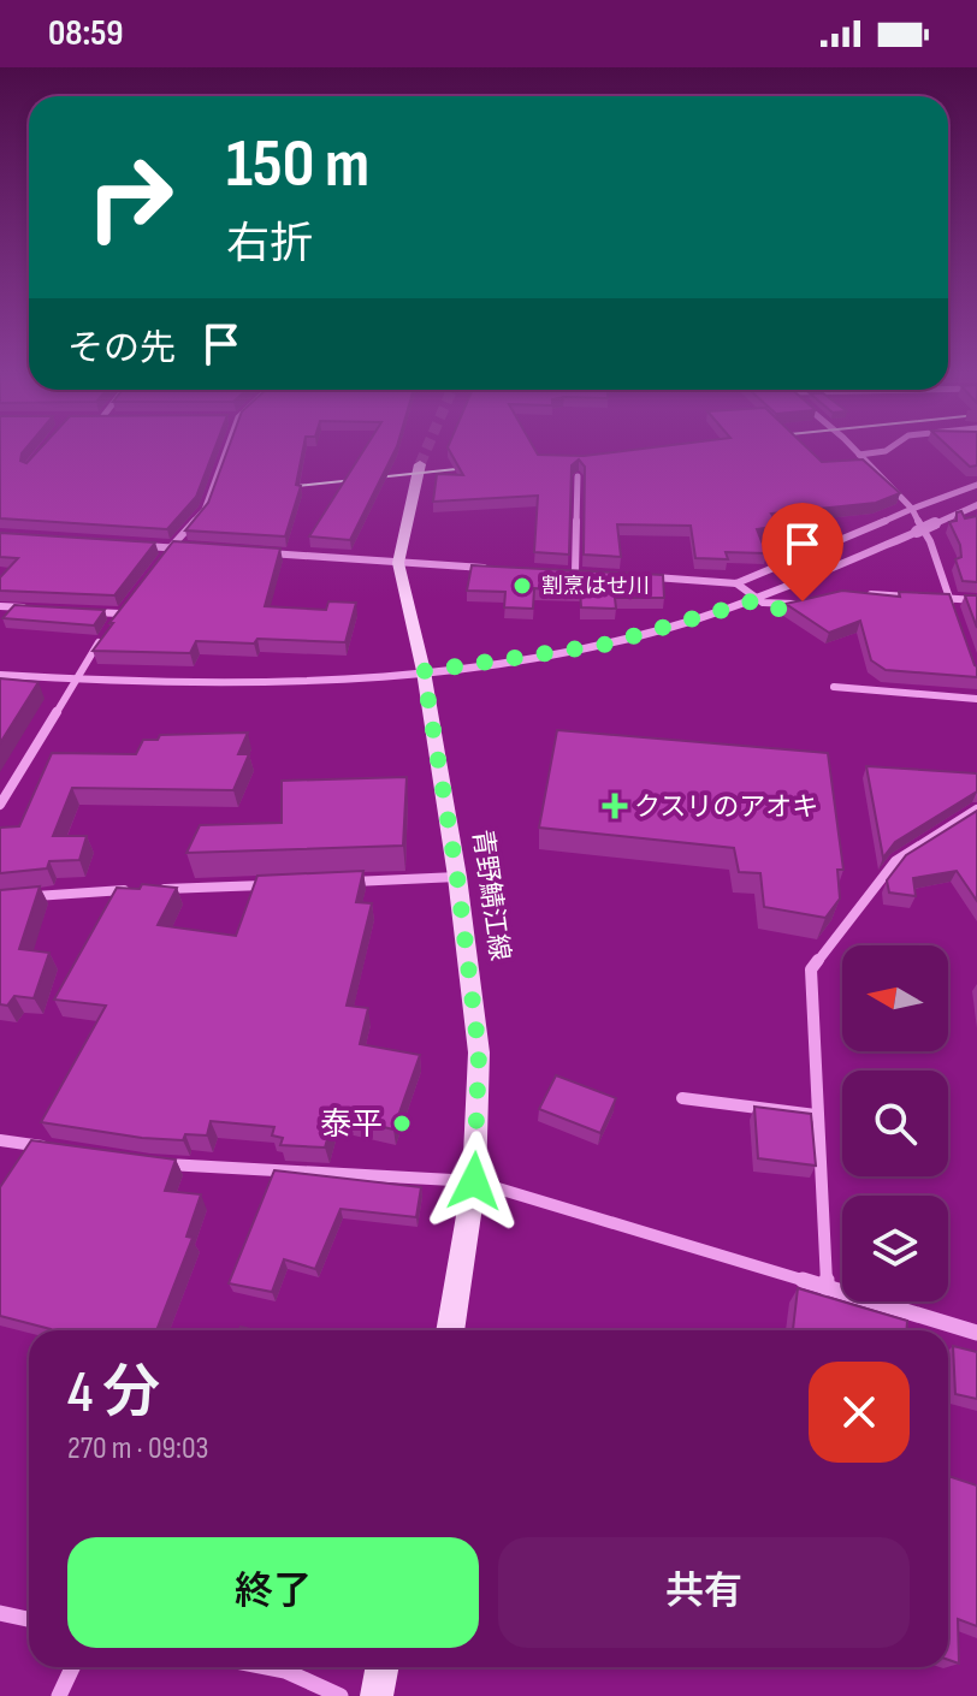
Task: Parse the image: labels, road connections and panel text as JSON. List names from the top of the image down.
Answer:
{
  "streets": {
    "main road": ["青野鯖江線"]
  },
  "places": {
    "other": ["割烹はせ川", "泰平"],
    "health": ["クスリのアオキ"]
  },
  "north": "left",
  "page": {
    "status": "08:59",
    "turn": ["150 m", "右折"],
    "then": "その先",
    "heading": ["4 分", "270 m · 09:03"],
    "buttons": ["終了", "共有"]
  }
}
